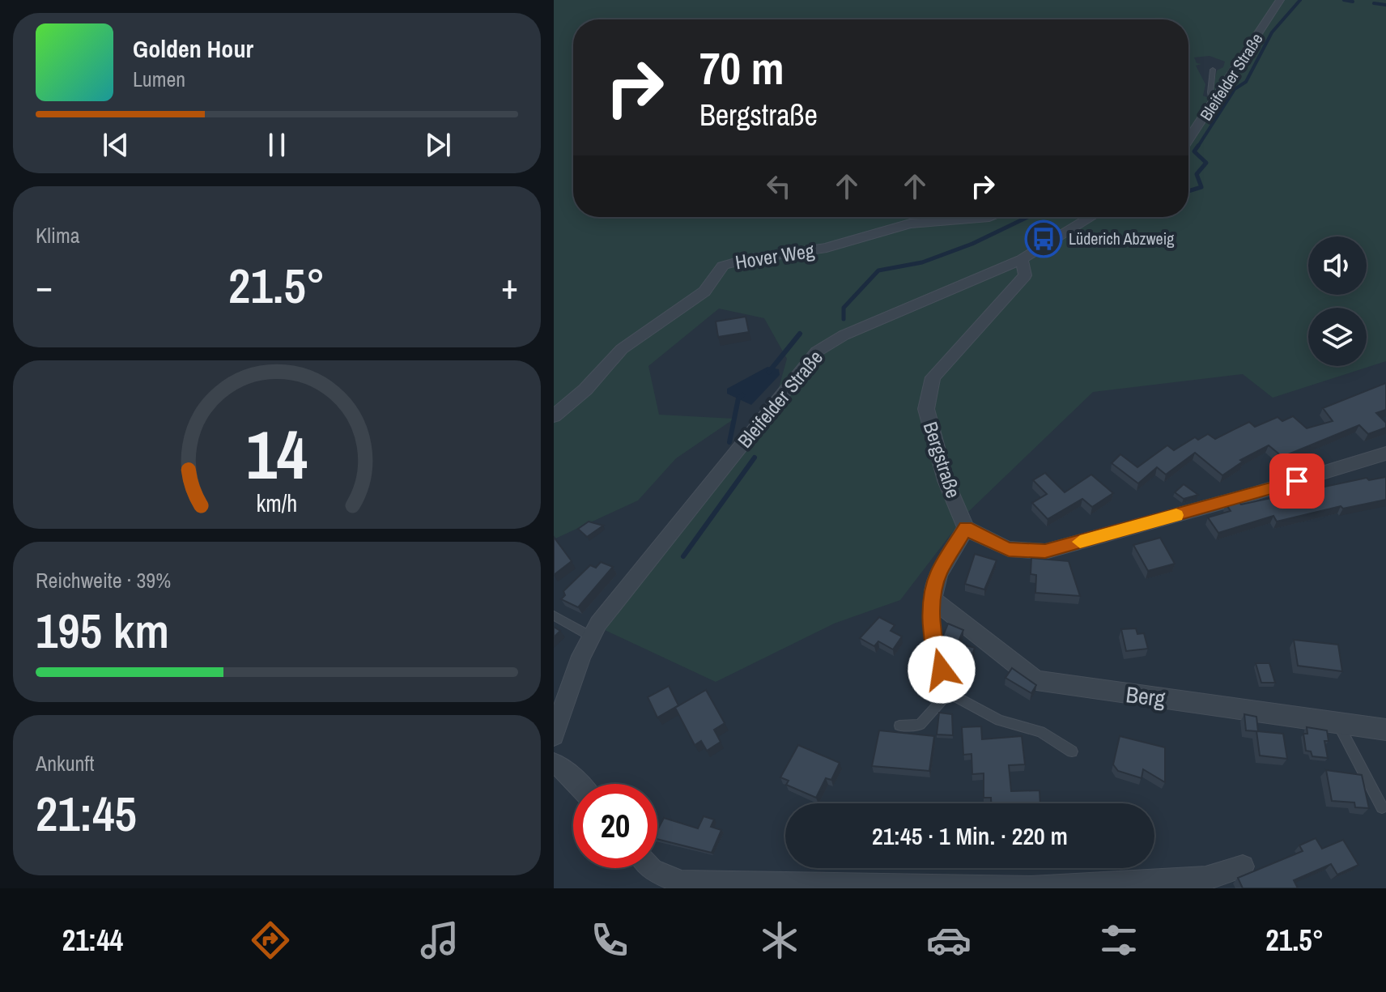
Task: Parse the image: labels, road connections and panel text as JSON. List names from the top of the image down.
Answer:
{
  "streets": {
    "street": [
      "Bleifelder Straße",
      "Hover Weg",
      "Bergstraße",
      "Berg"
    ]
  },
  "crossings": [
    ["Bleifelder Straße", "Bergstraße"]
  ],
  "places": {
    "bus stop": ["Lüderich Abzweig"]
  },
  "page": {
    "turn": ["70 m", "Bergstraße"],
    "song": ["Golden Hour", "Lumen"],
    "tile": [
      "Klima",
      ["Reichweite · 39%", "195 km"],
      ["Ankunft", "21:45"]
    ],
    "heat": ["−", "21.5°", "+"],
    "limit": "20",
    "trip": "21:45 · 1 Min. · 220 m",
    "tabs": ["21:44", "21.5°"],
    "gauge": ["14", "km/h"]
  }
}
